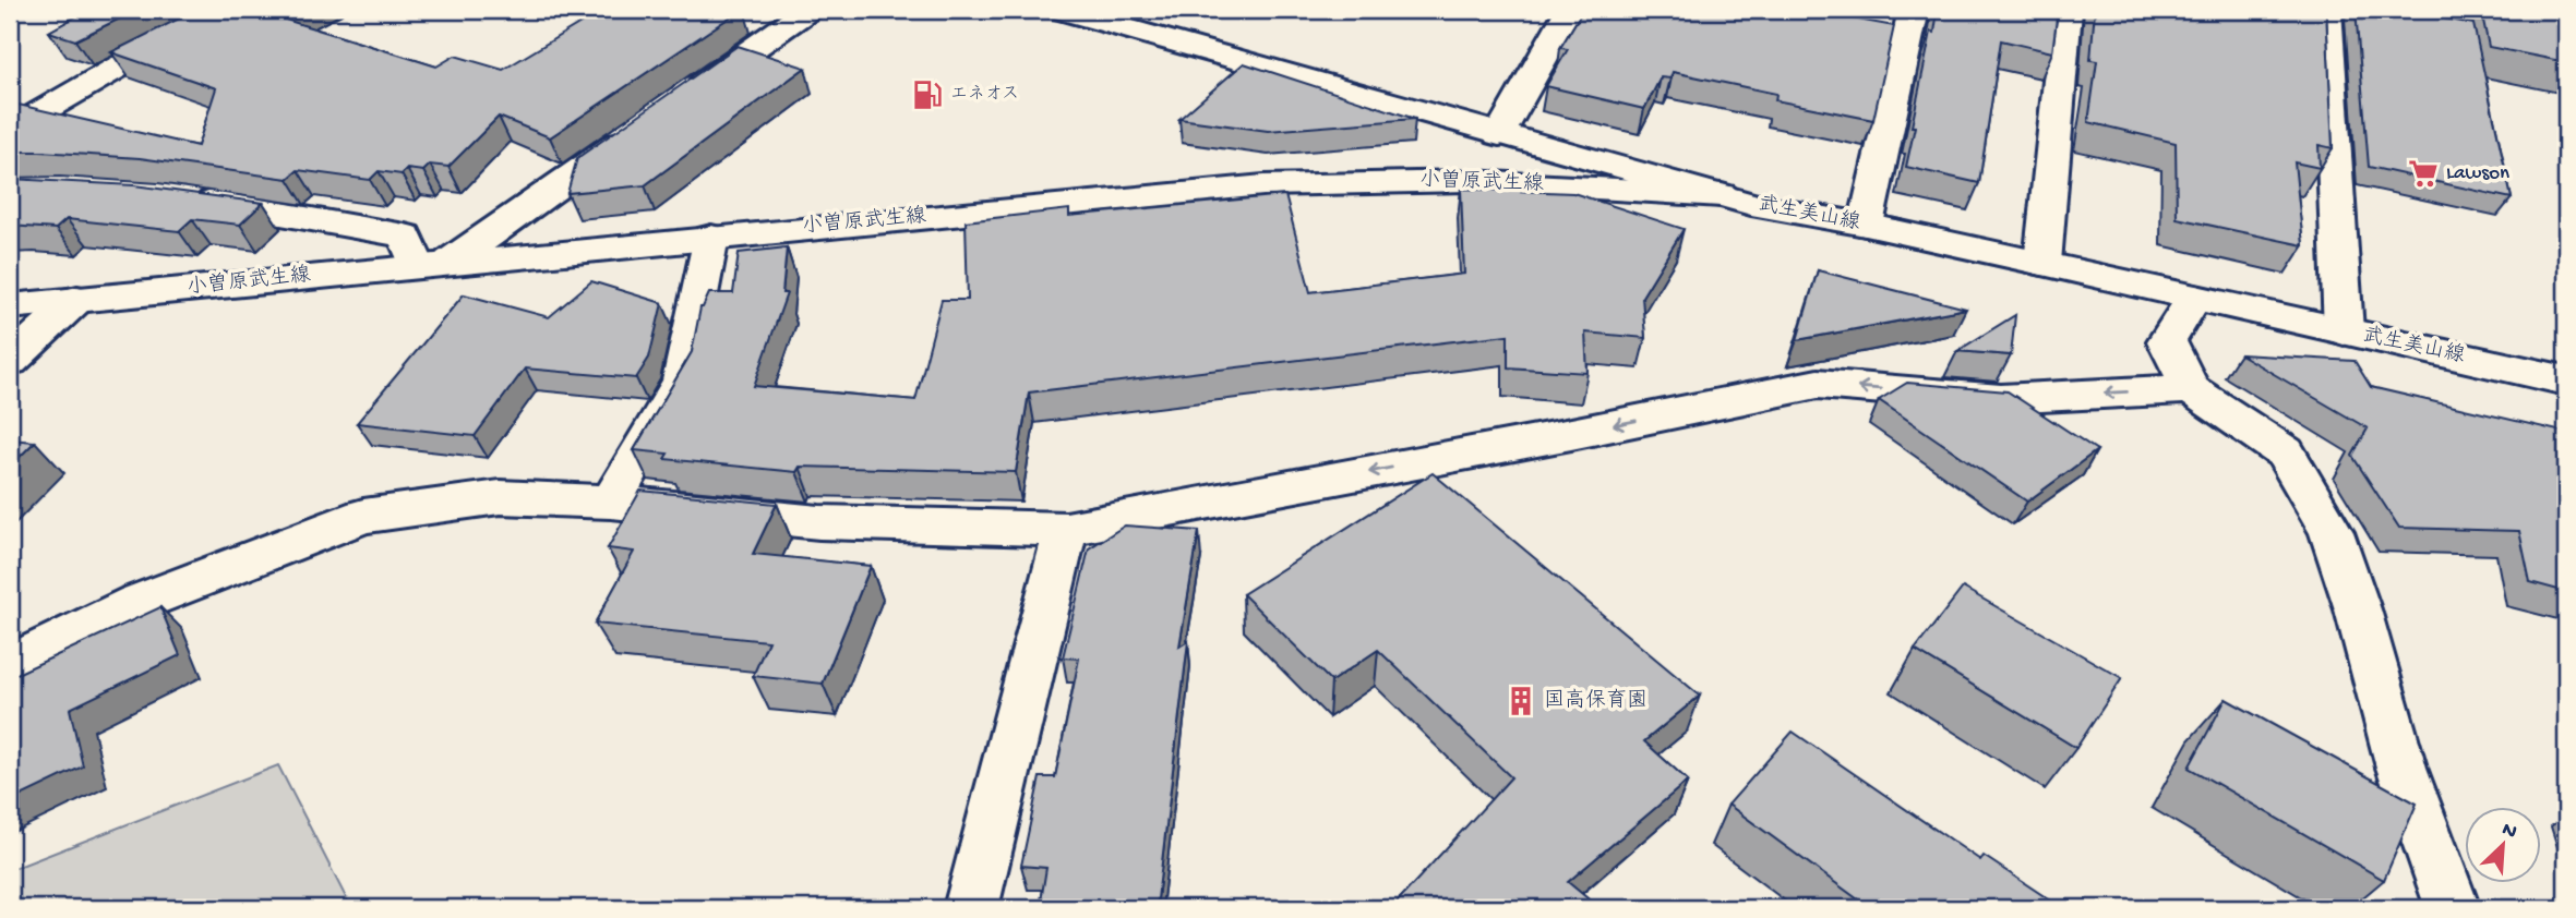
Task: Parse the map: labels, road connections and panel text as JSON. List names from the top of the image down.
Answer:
{
  "streets": {
    "street": ["小曽原武生線", "武生美山線"]
  },
  "crossings": [
    ["小曽原武生線", "武生美山線"]
  ],
  "places": {
    "fuel station": ["エネオス"],
    "supermarket": ["Lawson"],
    "building": ["国高保育園"]
  },
  "north": "top right"
}
